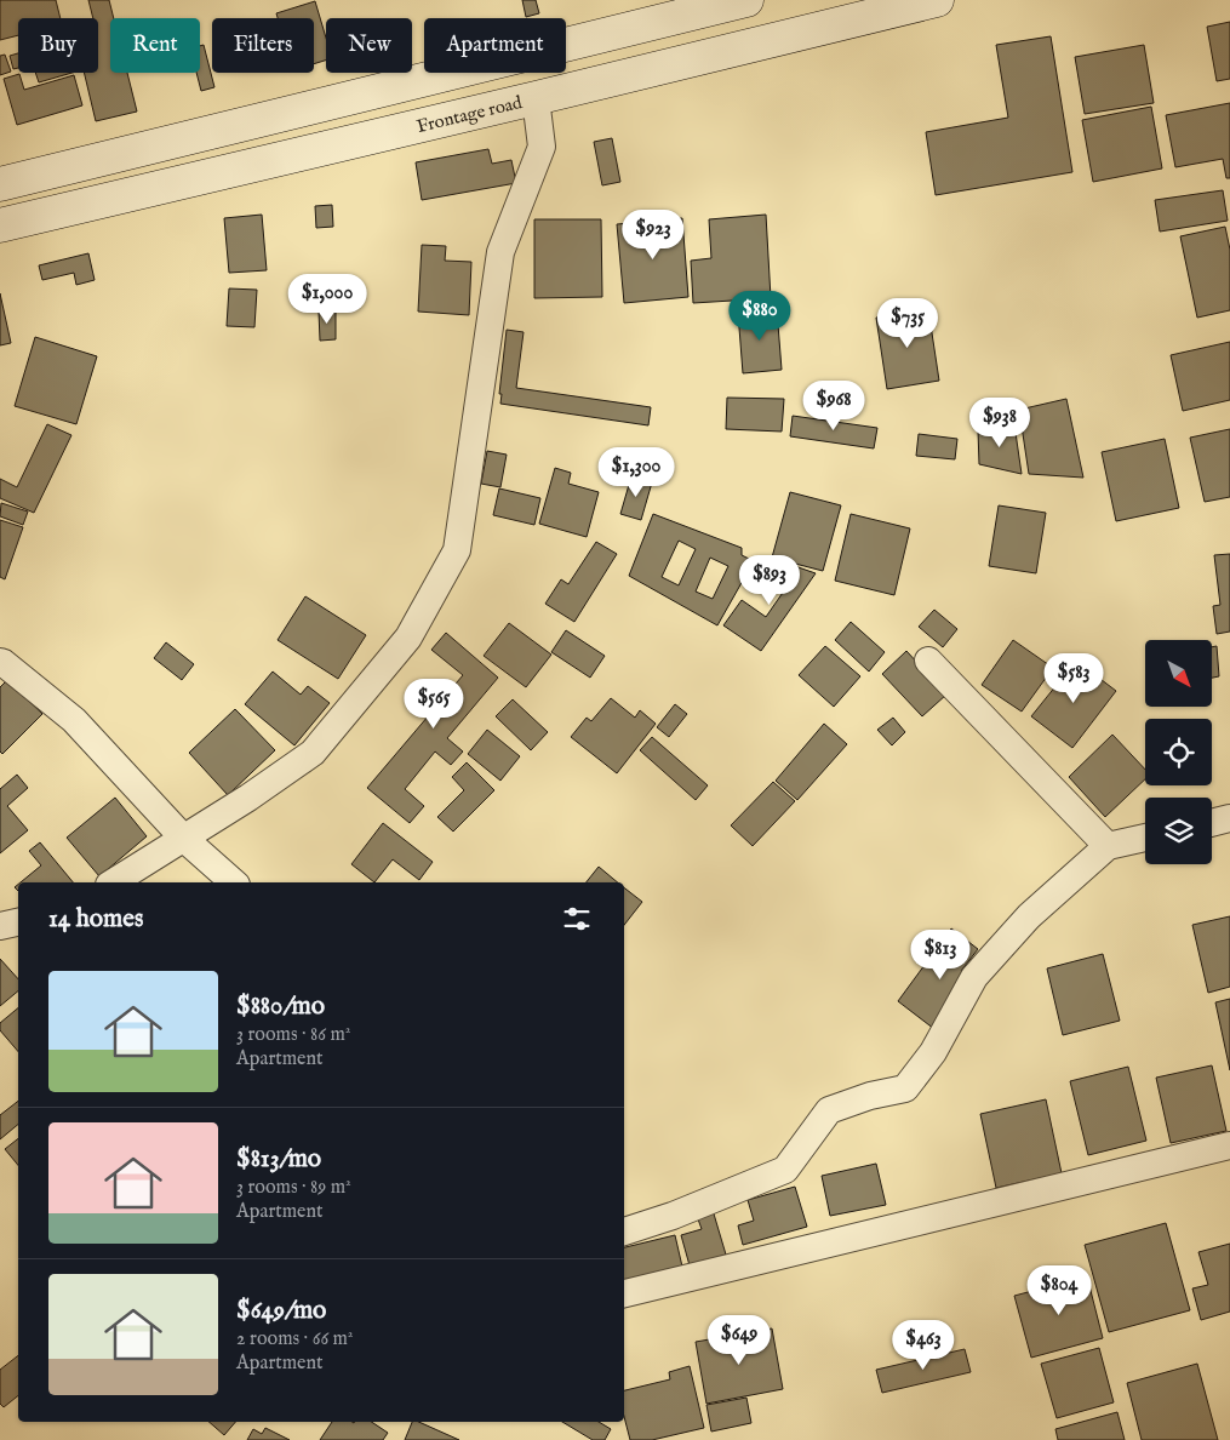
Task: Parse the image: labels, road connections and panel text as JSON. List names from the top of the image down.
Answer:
{
  "streets": {
    "main road": ["Frontage road"]
  },
  "north": "bottom right",
  "page": {
    "chip": [
      "Buy",
      "Rent",
      "Filters",
      "New",
      "Apartment"
    ],
    "price": [
      "$923",
      "$1,000",
      "$880",
      "$735",
      "$968",
      "$938",
      "$1,300",
      "$893",
      "$583",
      "$565",
      "$813",
      "$804",
      "$649",
      "$463"
    ],
    "heading": "14 homes",
    "list": [
      {
        "name": "$880/mo",
        "note": "3 rooms · 86 m² · Apartment"
      },
      {
        "name": "$813/mo",
        "note": "3 rooms · 89 m² · Apartment"
      },
      {
        "name": "$649/mo",
        "note": "2 rooms · 66 m² · Apartment"
      }
    ]
  }
}
